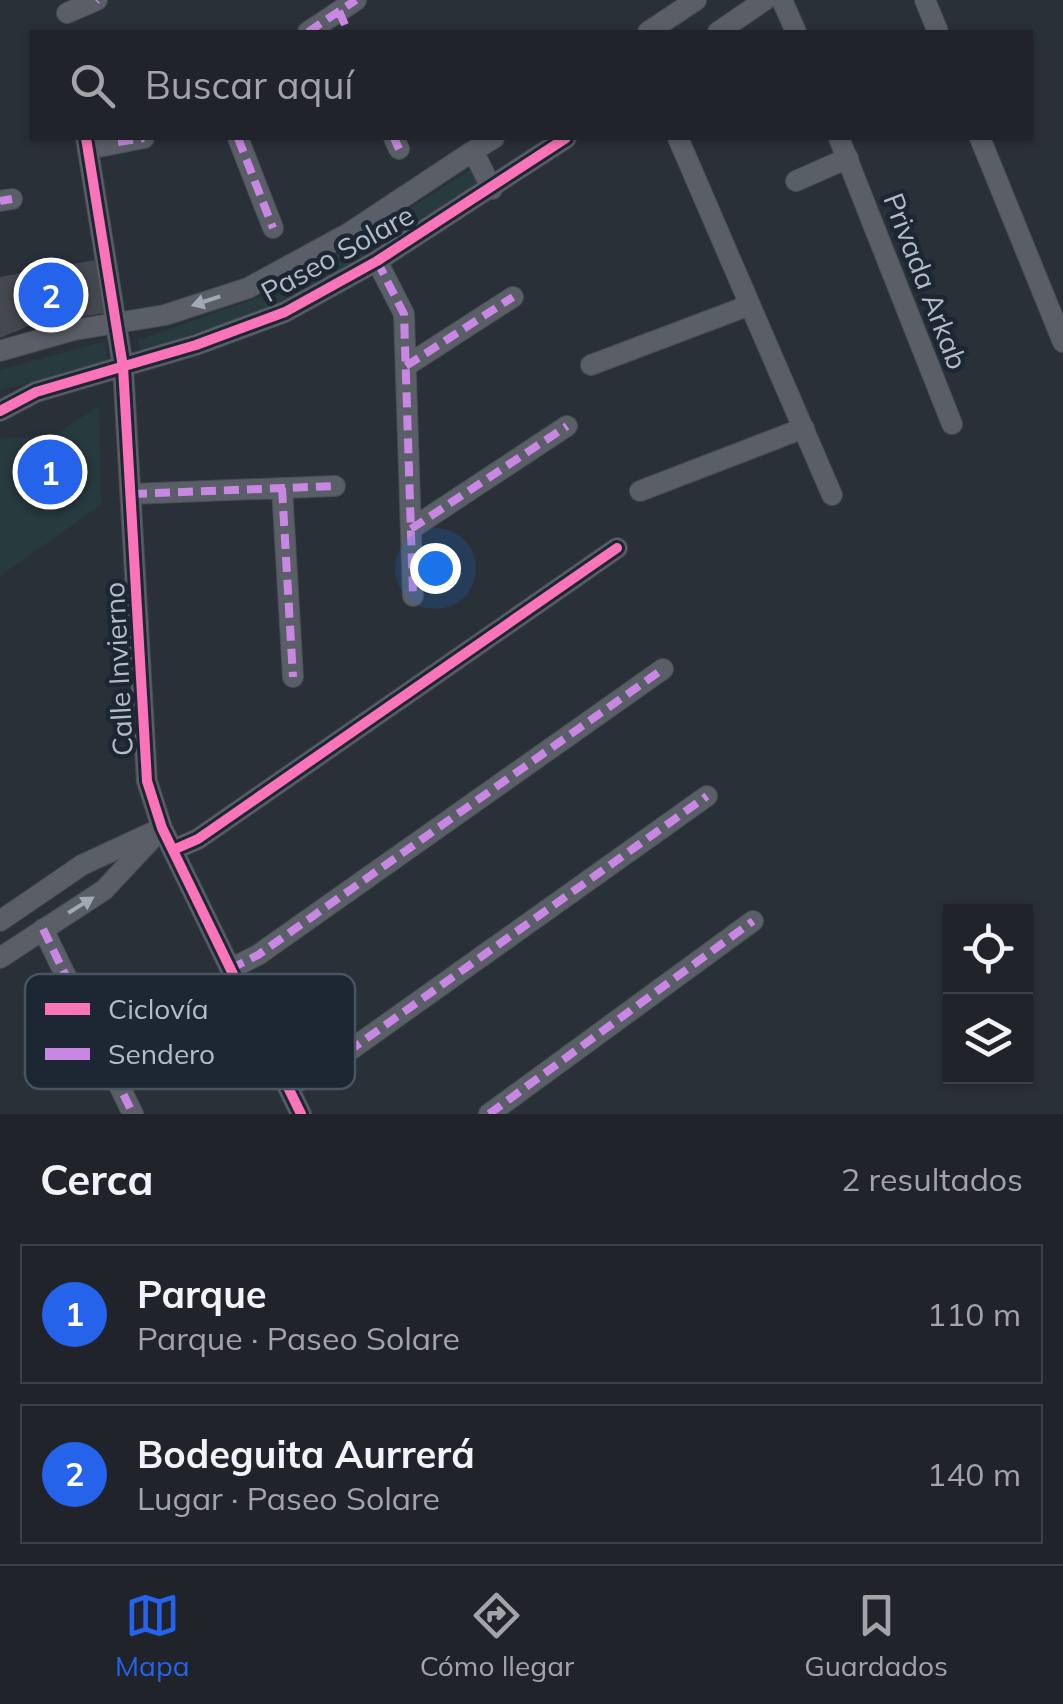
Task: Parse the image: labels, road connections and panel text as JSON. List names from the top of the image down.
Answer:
{
  "streets": {
    "street": ["Paseo Solare", "Privada Arkab", "Calle Invierno"]
  },
  "crossings": [
    ["Paseo Solare", "Calle Invierno"]
  ],
  "legend": ["Ciclovía", "Sendero"],
  "page": {
    "search": "Buscar aquí",
    "pins": ["2", "1"],
    "heading": ["Cerca", "2 resultados"],
    "list": [
      {
        "mark": "1",
        "name": "Parque",
        "note": "Parque · Paseo Solare",
        "value": "110 m"
      },
      {
        "mark": "2",
        "name": "Bodeguita Aurrerá",
        "note": "Lugar · Paseo Solare",
        "value": "140 m"
      }
    ],
    "nav": ["Mapa", "Cómo llegar", "Guardados"]
  }
}
